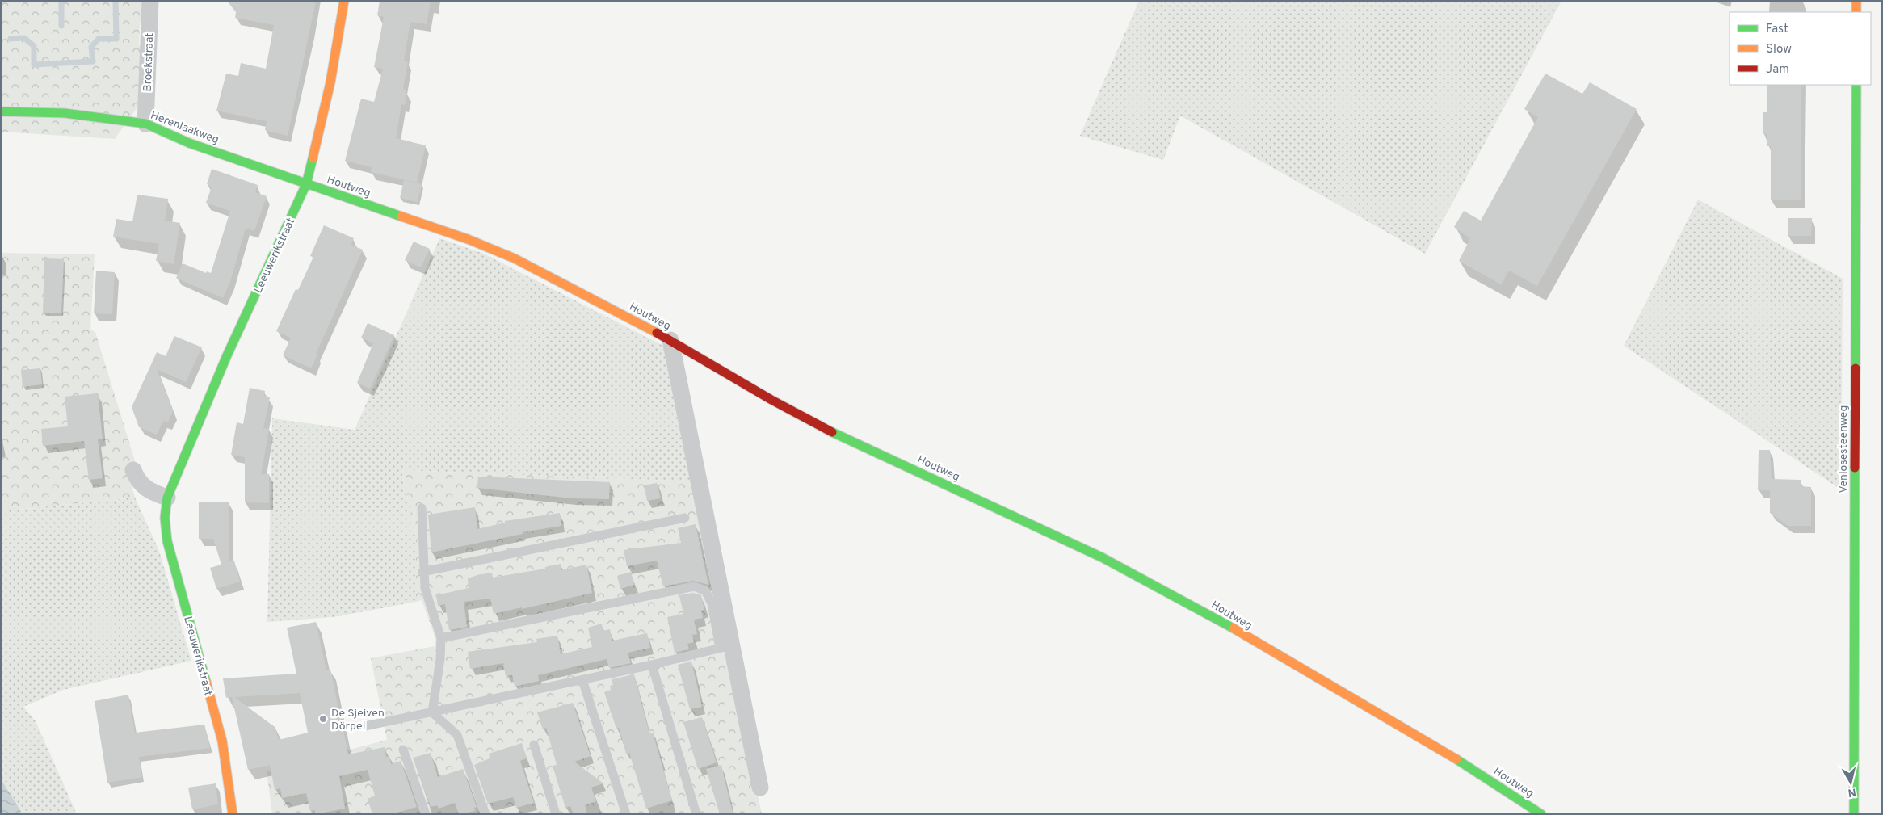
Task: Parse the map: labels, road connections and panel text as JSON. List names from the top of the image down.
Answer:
{
  "streets": {
    "street": [
      "Broekstraat",
      "Herenlaakweg",
      "Houtweg",
      "Leeuwerikstraat",
      "Venlosesteenweg"
    ]
  },
  "crossings": [
    ["Broekstraat", "Herenlaakweg"],
    ["Herenlaakweg", "Houtweg"],
    ["Herenlaakweg", "Leeuwerikstraat"],
    ["Houtweg", "Leeuwerikstraat"]
  ],
  "places": ["De Sjeiven Dörpel"],
  "legend": ["Fast", "Slow", "Jam"],
  "north": "bottom"
}
